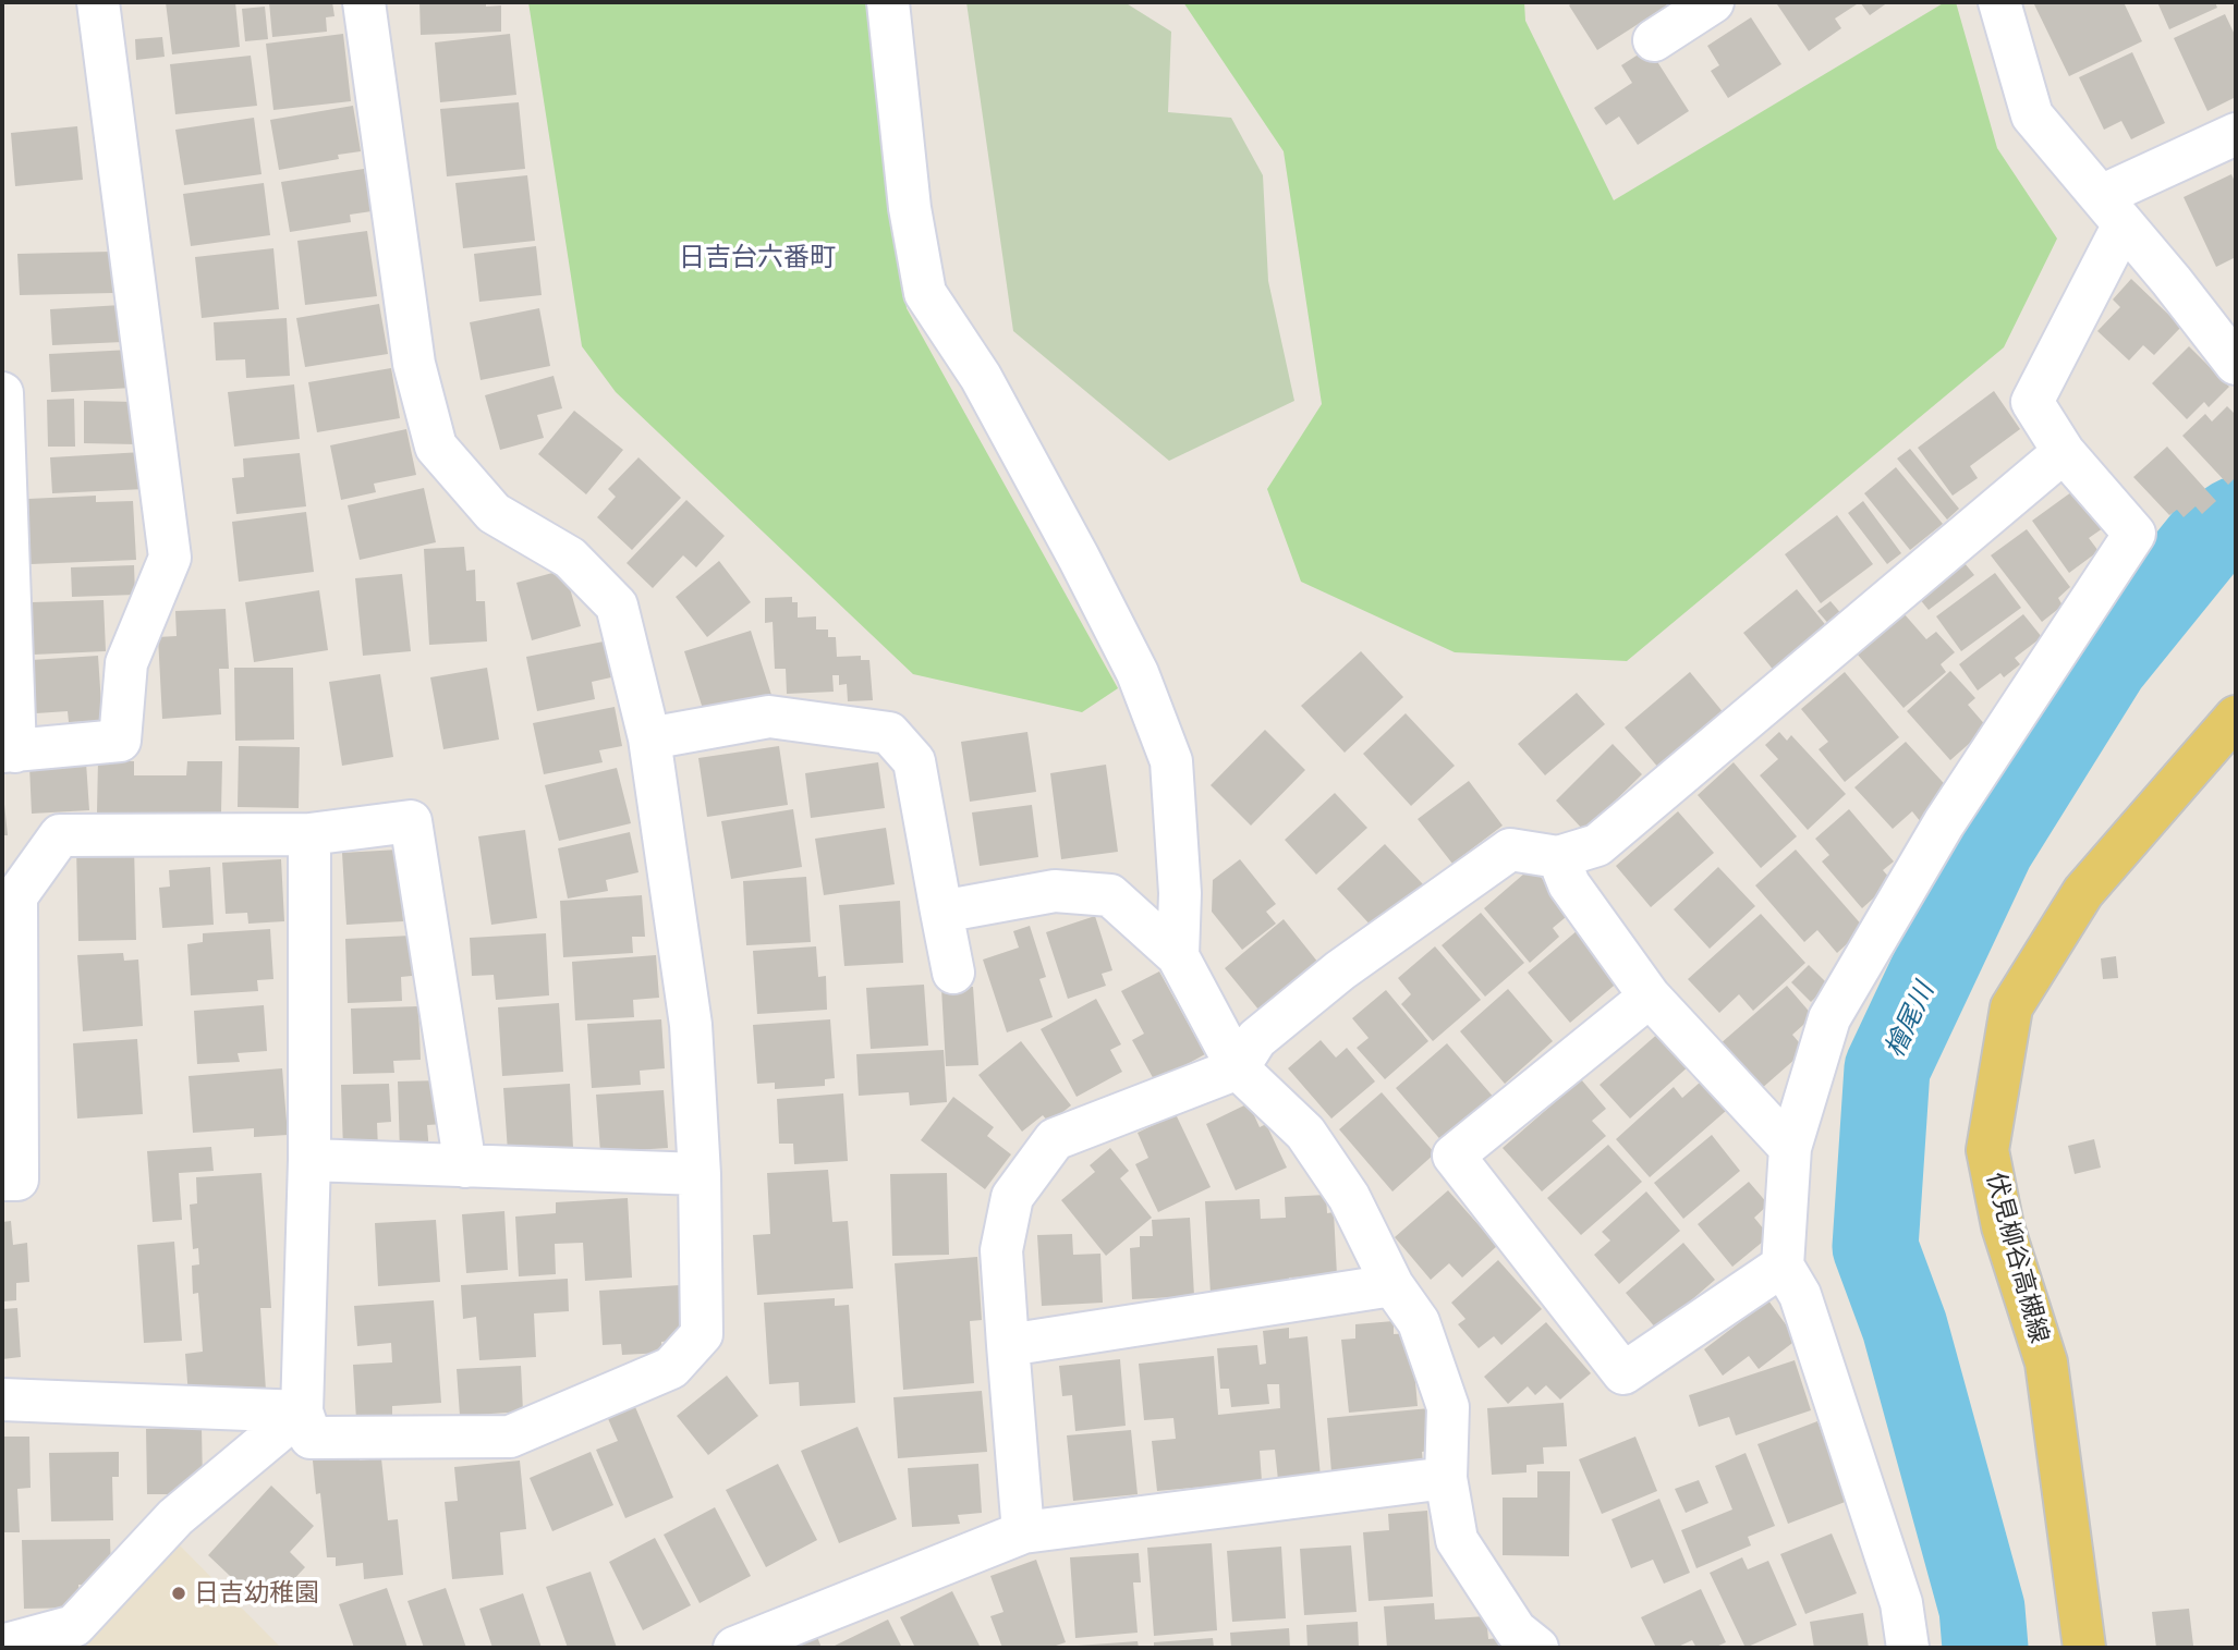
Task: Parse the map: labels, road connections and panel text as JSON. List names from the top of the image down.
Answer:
{
  "streets": {
    "main road": ["伏見柳谷高槻線"]
  },
  "districts": ["日吉台六番町"],
  "water": ["檜尾川"],
  "places": ["日吉幼稚園"]
}
